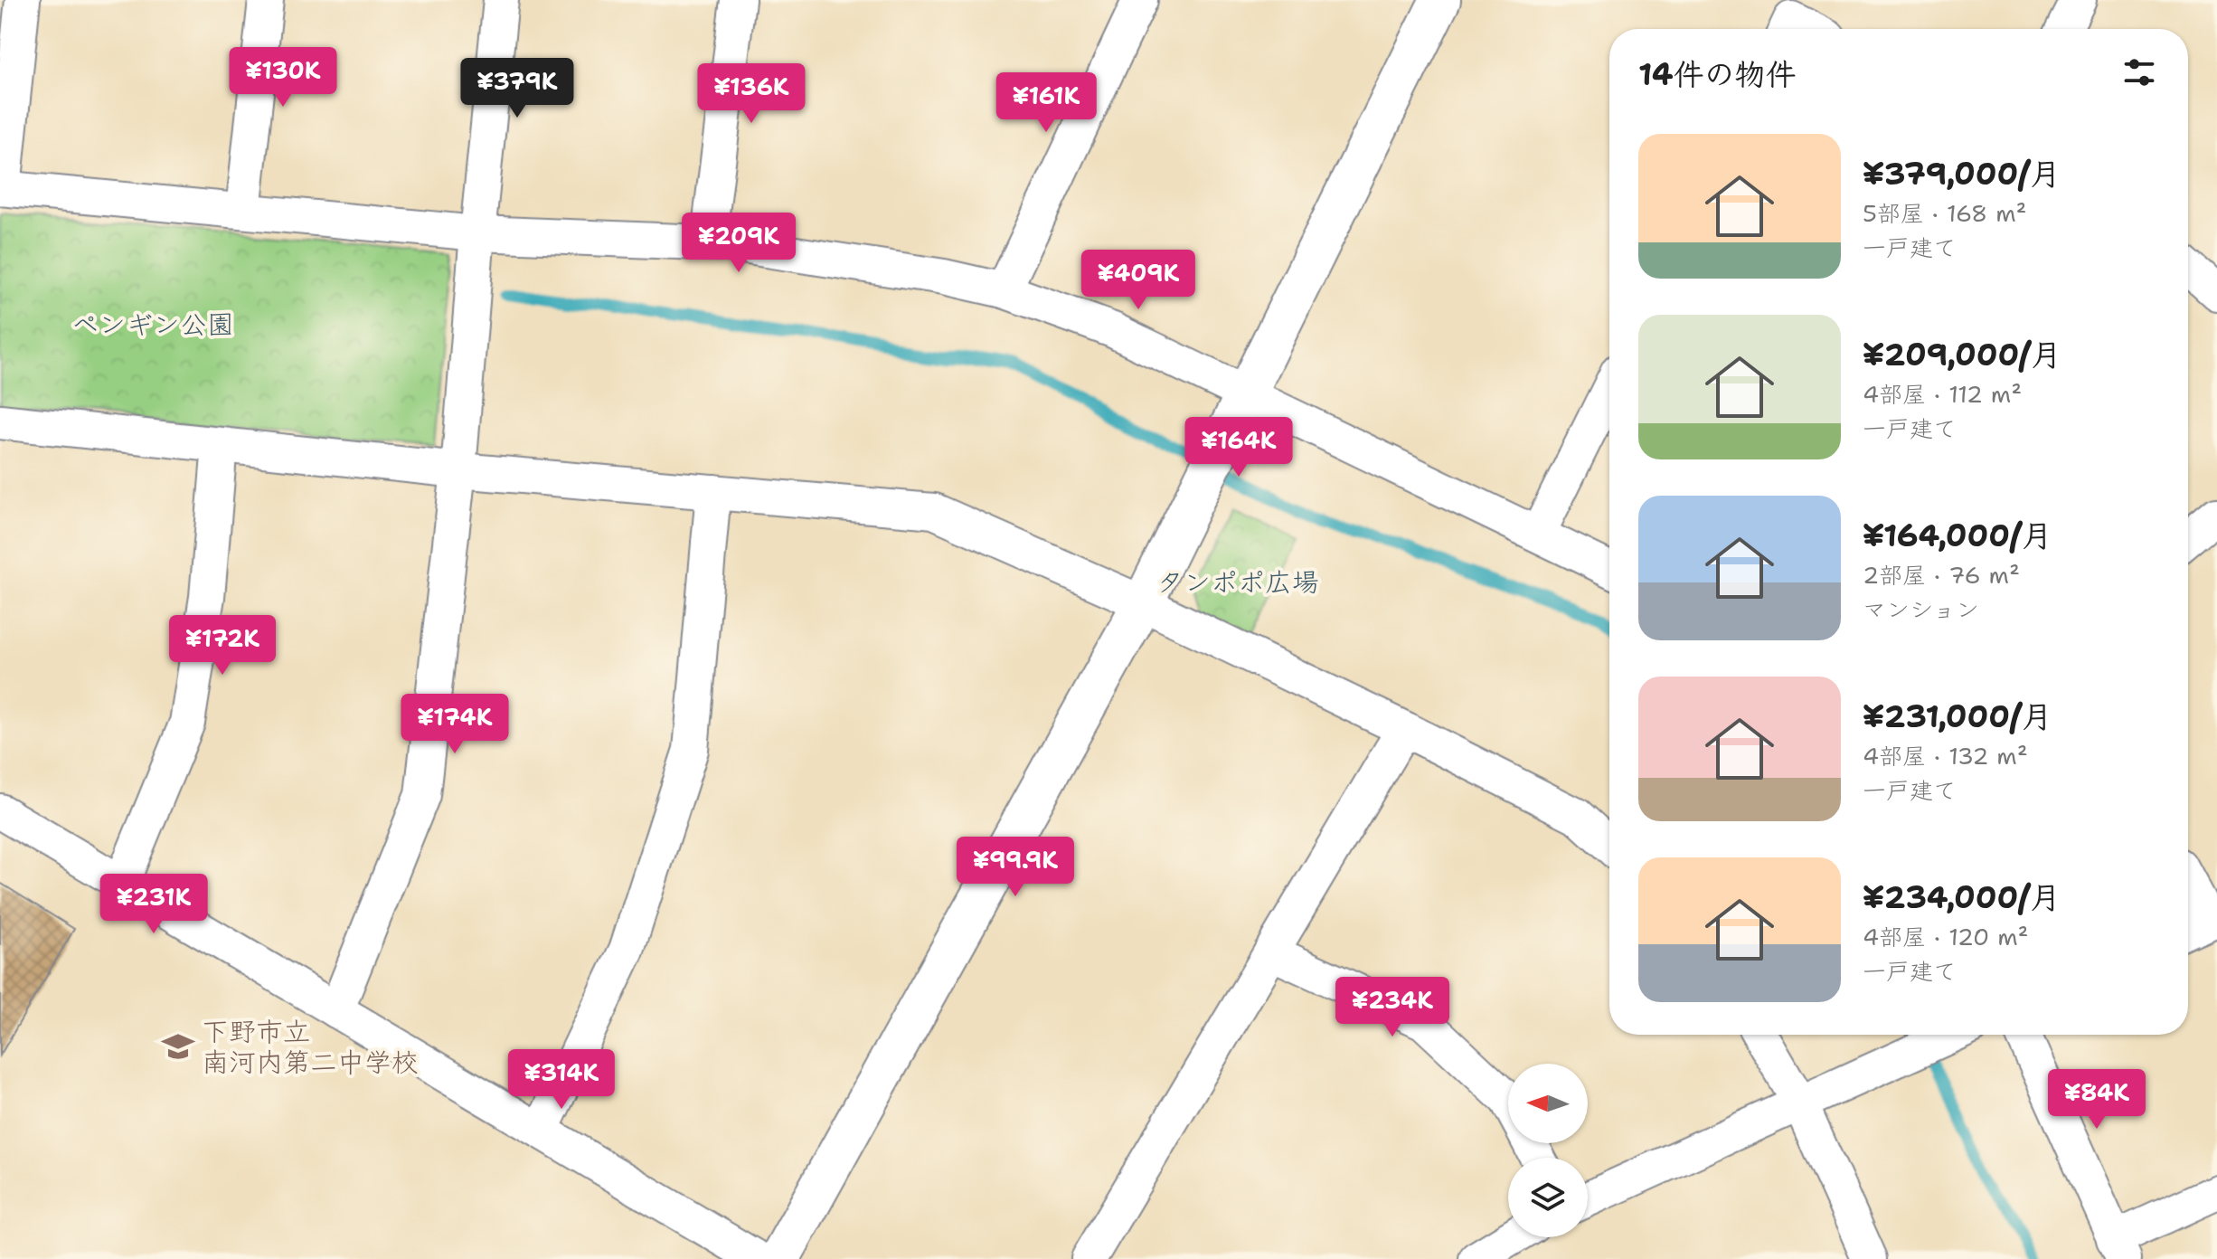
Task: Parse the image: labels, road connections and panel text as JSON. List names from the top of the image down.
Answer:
{
  "parks": ["ペンギン公園", "タンポポ広場"],
  "places": {
    "school or university": ["下野市立 南河内第二中学校"]
  },
  "north": "left",
  "page": {
    "heading": "14件の物件",
    "price": [
      "¥130K",
      "¥379K",
      "¥136K",
      "¥161K",
      "¥209K",
      "¥409K",
      "¥164K",
      "¥172K",
      "¥174K",
      "¥99.9K",
      "¥231K",
      "¥234K",
      "¥314K",
      "¥84K"
    ],
    "list": [
      {
        "name": "¥379,000/月",
        "note": "5部屋 · 168 m² · 一戸建て"
      },
      {
        "name": "¥209,000/月",
        "note": "4部屋 · 112 m² · 一戸建て"
      },
      {
        "name": "¥164,000/月",
        "note": "2部屋 · 76 m² · マンション"
      },
      {
        "name": "¥231,000/月",
        "note": "4部屋 · 132 m² · 一戸建て"
      },
      {
        "name": "¥234,000/月",
        "note": "4部屋 · 120 m² · 一戸建て"
      }
    ]
  }
}
